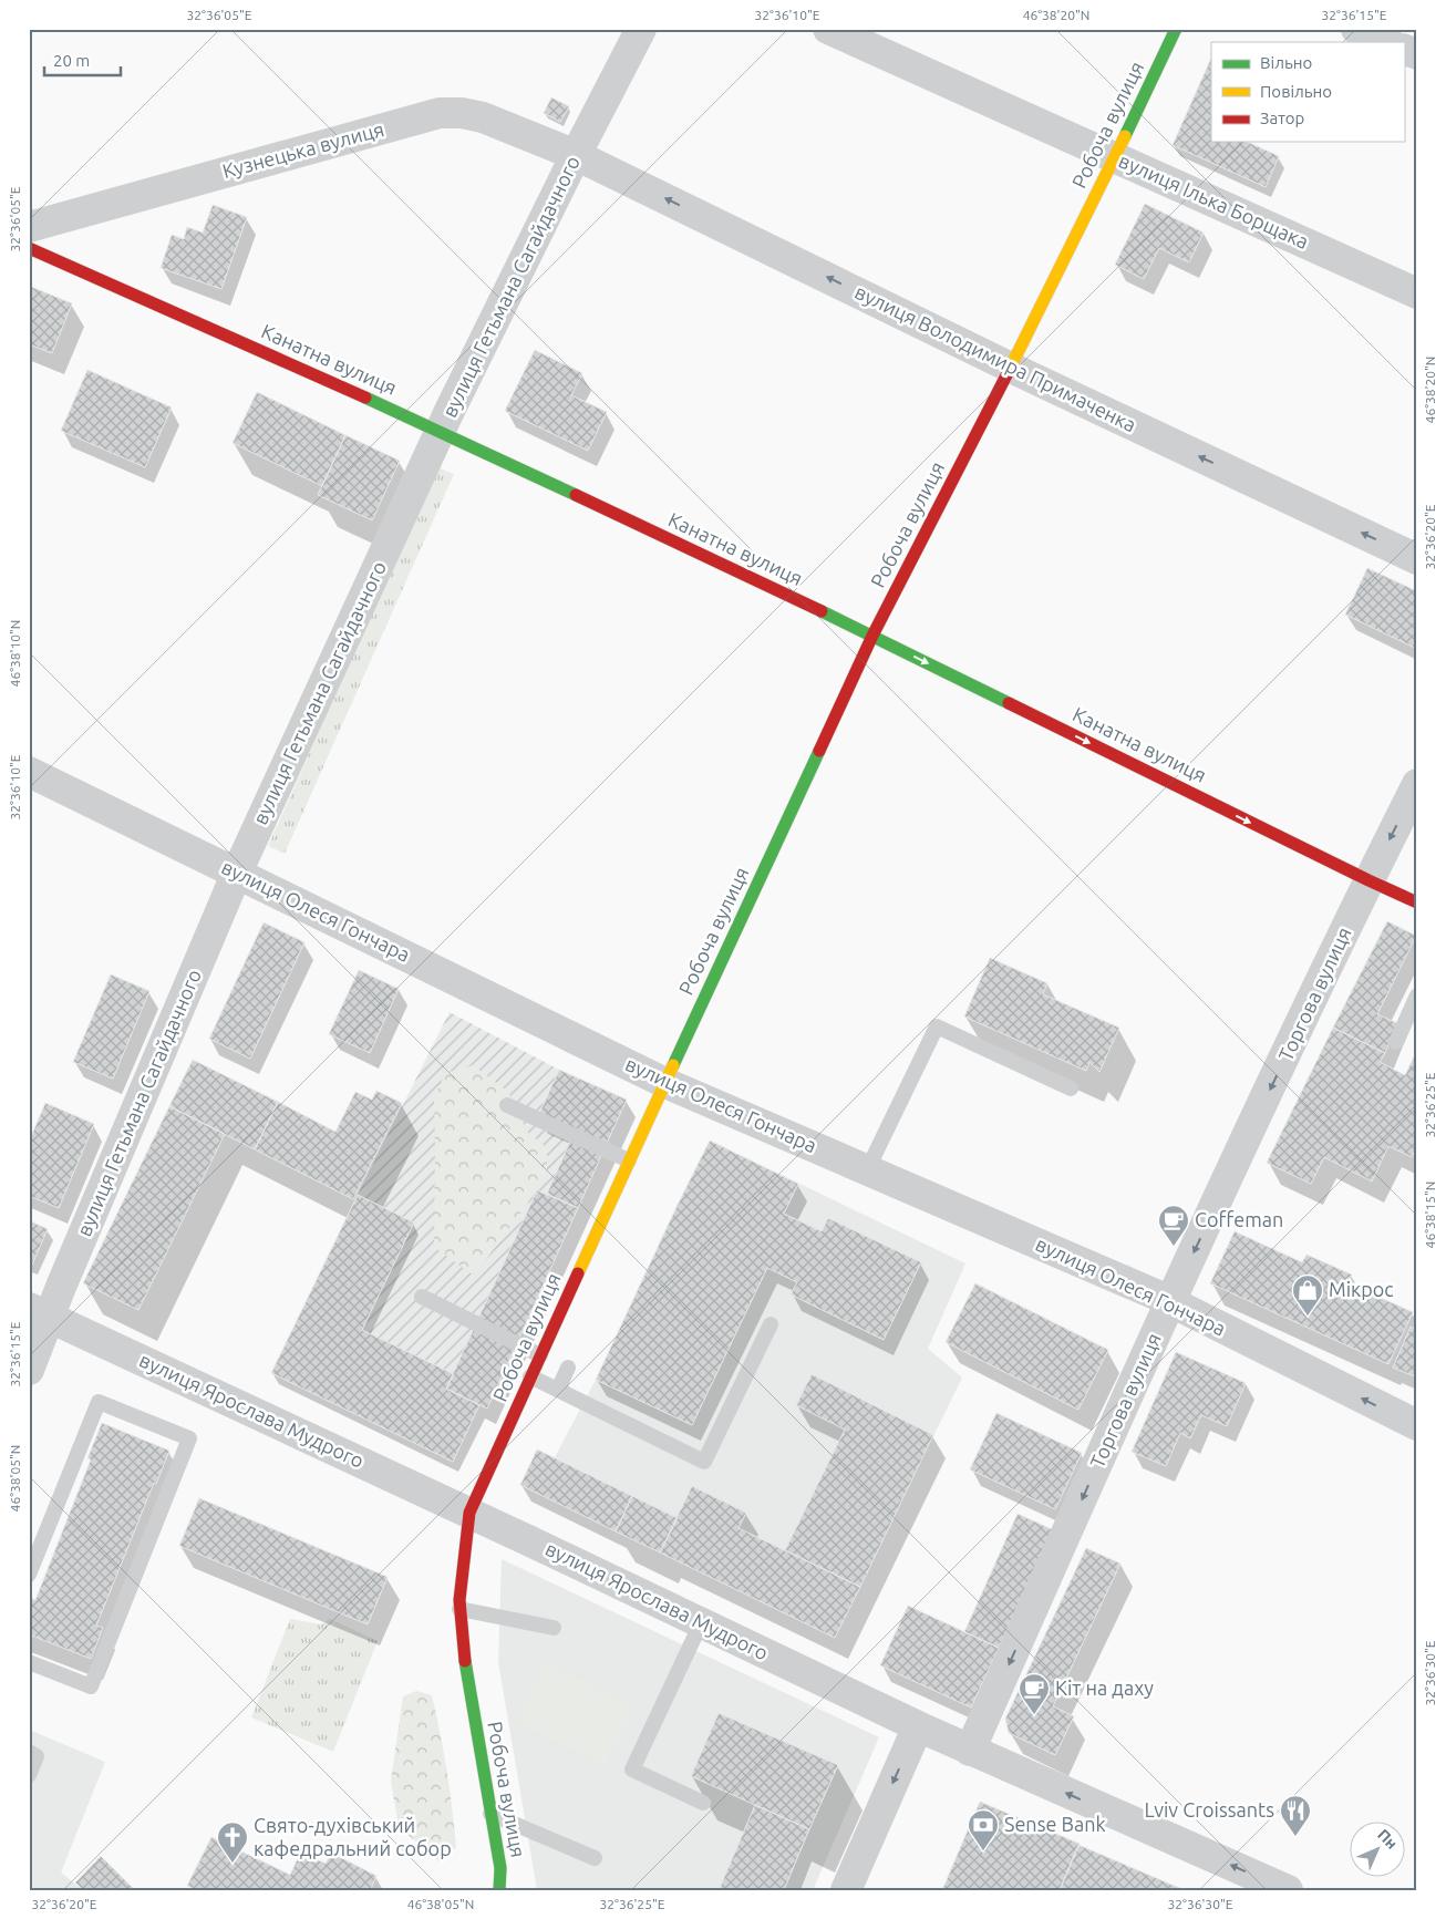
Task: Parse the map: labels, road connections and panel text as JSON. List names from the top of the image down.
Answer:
{
  "streets": {
    "street": [
      "Робоча вулиця",
      "Кузнецька вулиця",
      "вулиця Ілька Борщака",
      "вулиця Гетьмана Сагайдачного",
      "вулиця Володимира Примаченка",
      "Канатна вулиця",
      "вулиця Олеся Гончара",
      "Торгова вулиця",
      "вулиця Ярослава Мудрого"
    ]
  },
  "crossings": [
    ["Робоча вулиця", "вулиця Ілька Борщака"],
    ["Робоча вулиця", "вулиця Володимира Примаченка"],
    ["Робоча вулиця", "Канатна вулиця"],
    ["Робоча вулиця", "вулиця Олеся Гончара"],
    ["Робоча вулиця", "вулиця Ярослава Мудрого"],
    ["Кузнецька вулиця", "вулиця Гетьмана Сагайдачного"],
    ["Кузнецька вулиця", "вулиця Володимира Примаченка"],
    ["вулиця Гетьмана Сагайдачного", "вулиця Володимира Примаченка"],
    ["вулиця Гетьмана Сагайдачного", "Канатна вулиця"],
    ["вулиця Гетьмана Сагайдачного", "вулиця Олеся Гончара"],
    ["вулиця Гетьмана Сагайдачного", "вулиця Ярослава Мудрого"],
    ["Канатна вулиця", "Торгова вулиця"],
    ["вулиця Олеся Гончара", "Торгова вулиця"],
    ["Торгова вулиця", "вулиця Ярослава Мудрого"]
  ],
  "one_way": ["вулиця Володимира Примаченка", "Канатна вулиця", "Торгова вулиця"],
  "places": {
    "cafe": ["Coffeman", "Кіт на даху"],
    "shop": ["Мікрос"],
    "restaurant": ["Lviv Croissants"],
    "bank": ["Sense Bank"],
    "church": ["Свято-духівський кафедральний собор"]
  },
  "legend": ["Вільно", "Повільно", "Затор"],
  "scale_bar": "20 m",
  "north": "top right",
  "coordinates": [
    "32°36'05\"E",
    "32°36'10\"E",
    "46°38'20\"N",
    "32°36'15\"E",
    "32°36'20\"E",
    "46°38'10\"N",
    "32°36'25\"E",
    "46°38'15\"N",
    "46°38'05\"N",
    "32°36'30\"E"
  ]
}
